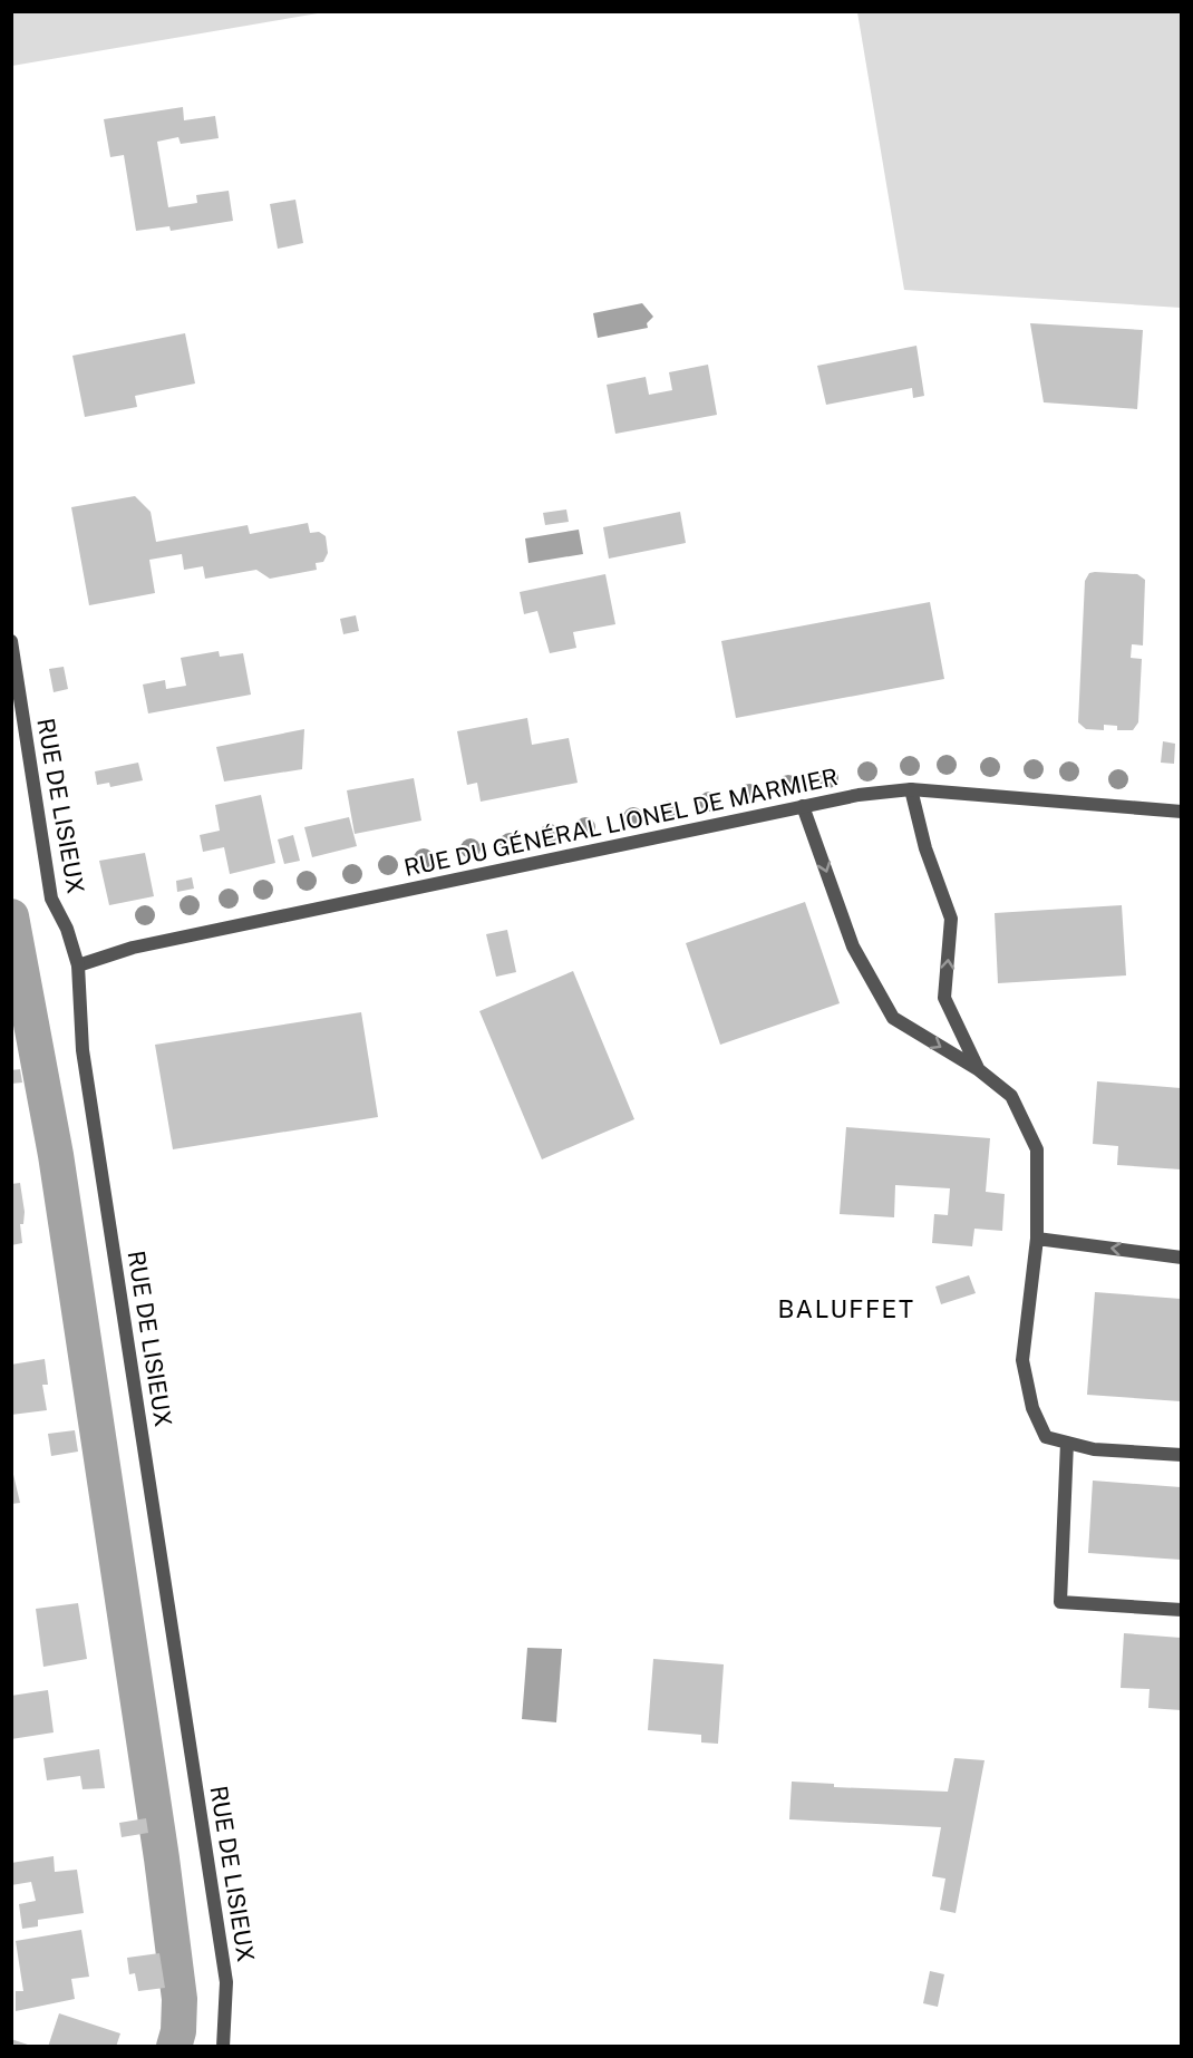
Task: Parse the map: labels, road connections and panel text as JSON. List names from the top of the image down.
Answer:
{
  "streets": {
    "street": ["RUE DE LISIEUX", "RUE DU GÉNÉRAL LIONEL DE MARMIER"]
  },
  "crossings": [
    ["RUE DE LISIEUX", "RUE DU GÉNÉRAL LIONEL DE MARMIER"]
  ],
  "districts": ["BALUFFET"]
}
